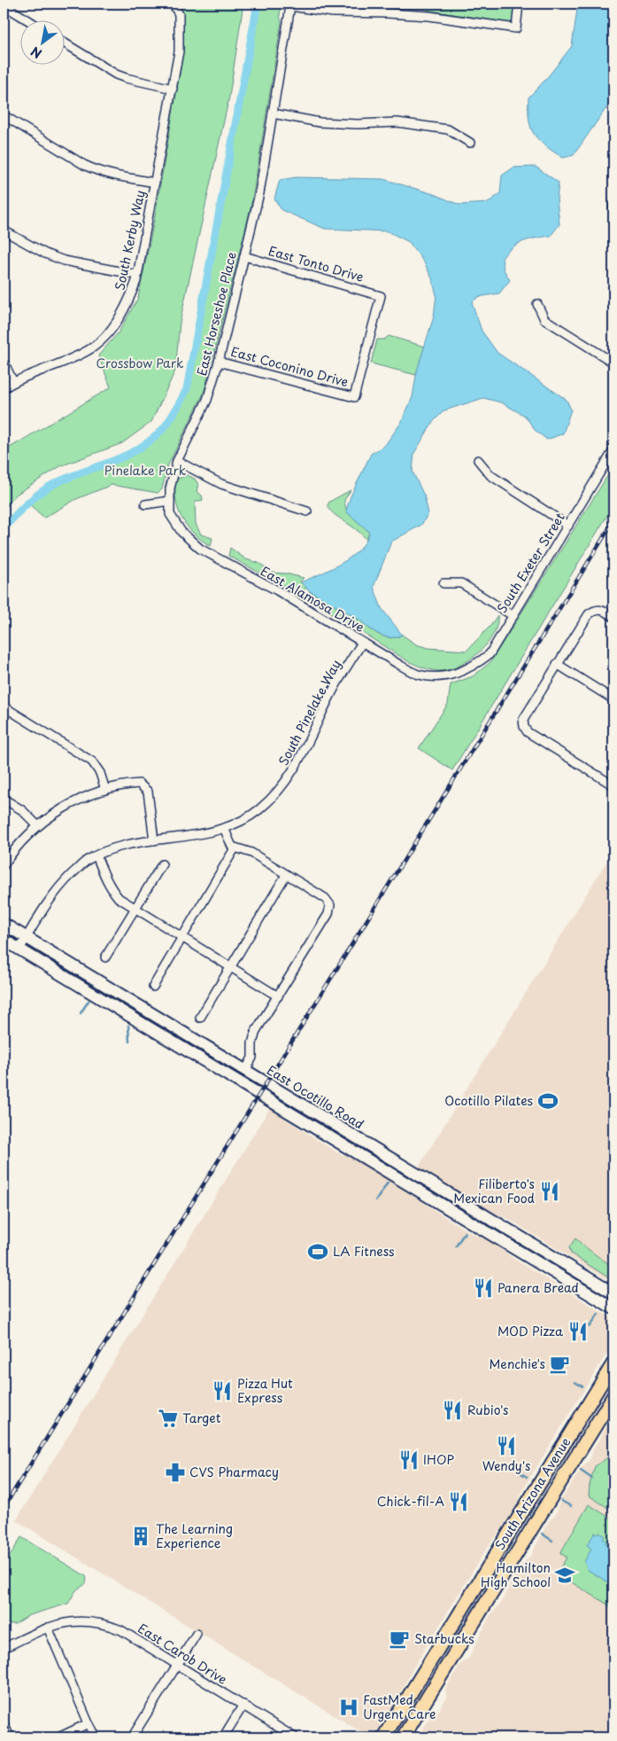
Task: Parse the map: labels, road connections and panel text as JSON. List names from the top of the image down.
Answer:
{
  "streets": {
    "main road": ["East Ocotillo Road", "South Arizona Avenue"],
    "street": [
      "South Kerby Way",
      "East Tonto Drive",
      "East Horseshoe Place",
      "East Coconino Drive",
      "South Exeter Street",
      "East Alamosa Drive",
      "South Pinelake Way",
      "East Carob Drive"
    ]
  },
  "crossings": [
    ["East Tonto Drive", "East Horseshoe Place"],
    ["East Tonto Drive", "East Coconino Drive"],
    ["East Horseshoe Place", "East Coconino Drive"],
    ["East Horseshoe Place", "East Alamosa Drive"],
    ["South Exeter Street", "East Alamosa Drive"],
    ["East Alamosa Drive", "South Pinelake Way"],
    ["South Pinelake Way", "East Ocotillo Road"]
  ],
  "parks": ["Crossbow Park", "Pinelake Park"],
  "places": {
    "sports": ["Ocotillo Pilates", "LA Fitness"],
    "restaurant": [
      "Filiberto's Mexican Food",
      "Panera Bread",
      "MOD Pizza",
      "Pizza Hut Express",
      "Rubio's",
      "Wendy's",
      "IHOP",
      "Chick-fil-A"
    ],
    "cafe": ["Menchie's", "Starbucks"],
    "supermarket": ["Target"],
    "pharmacy": ["CVS Pharmacy"],
    "building": ["The Learning Experience"],
    "school or university": ["Hamilton High School"],
    "hospital": ["FastMed Urgent Care"]
  },
  "north": "bottom left"
}
